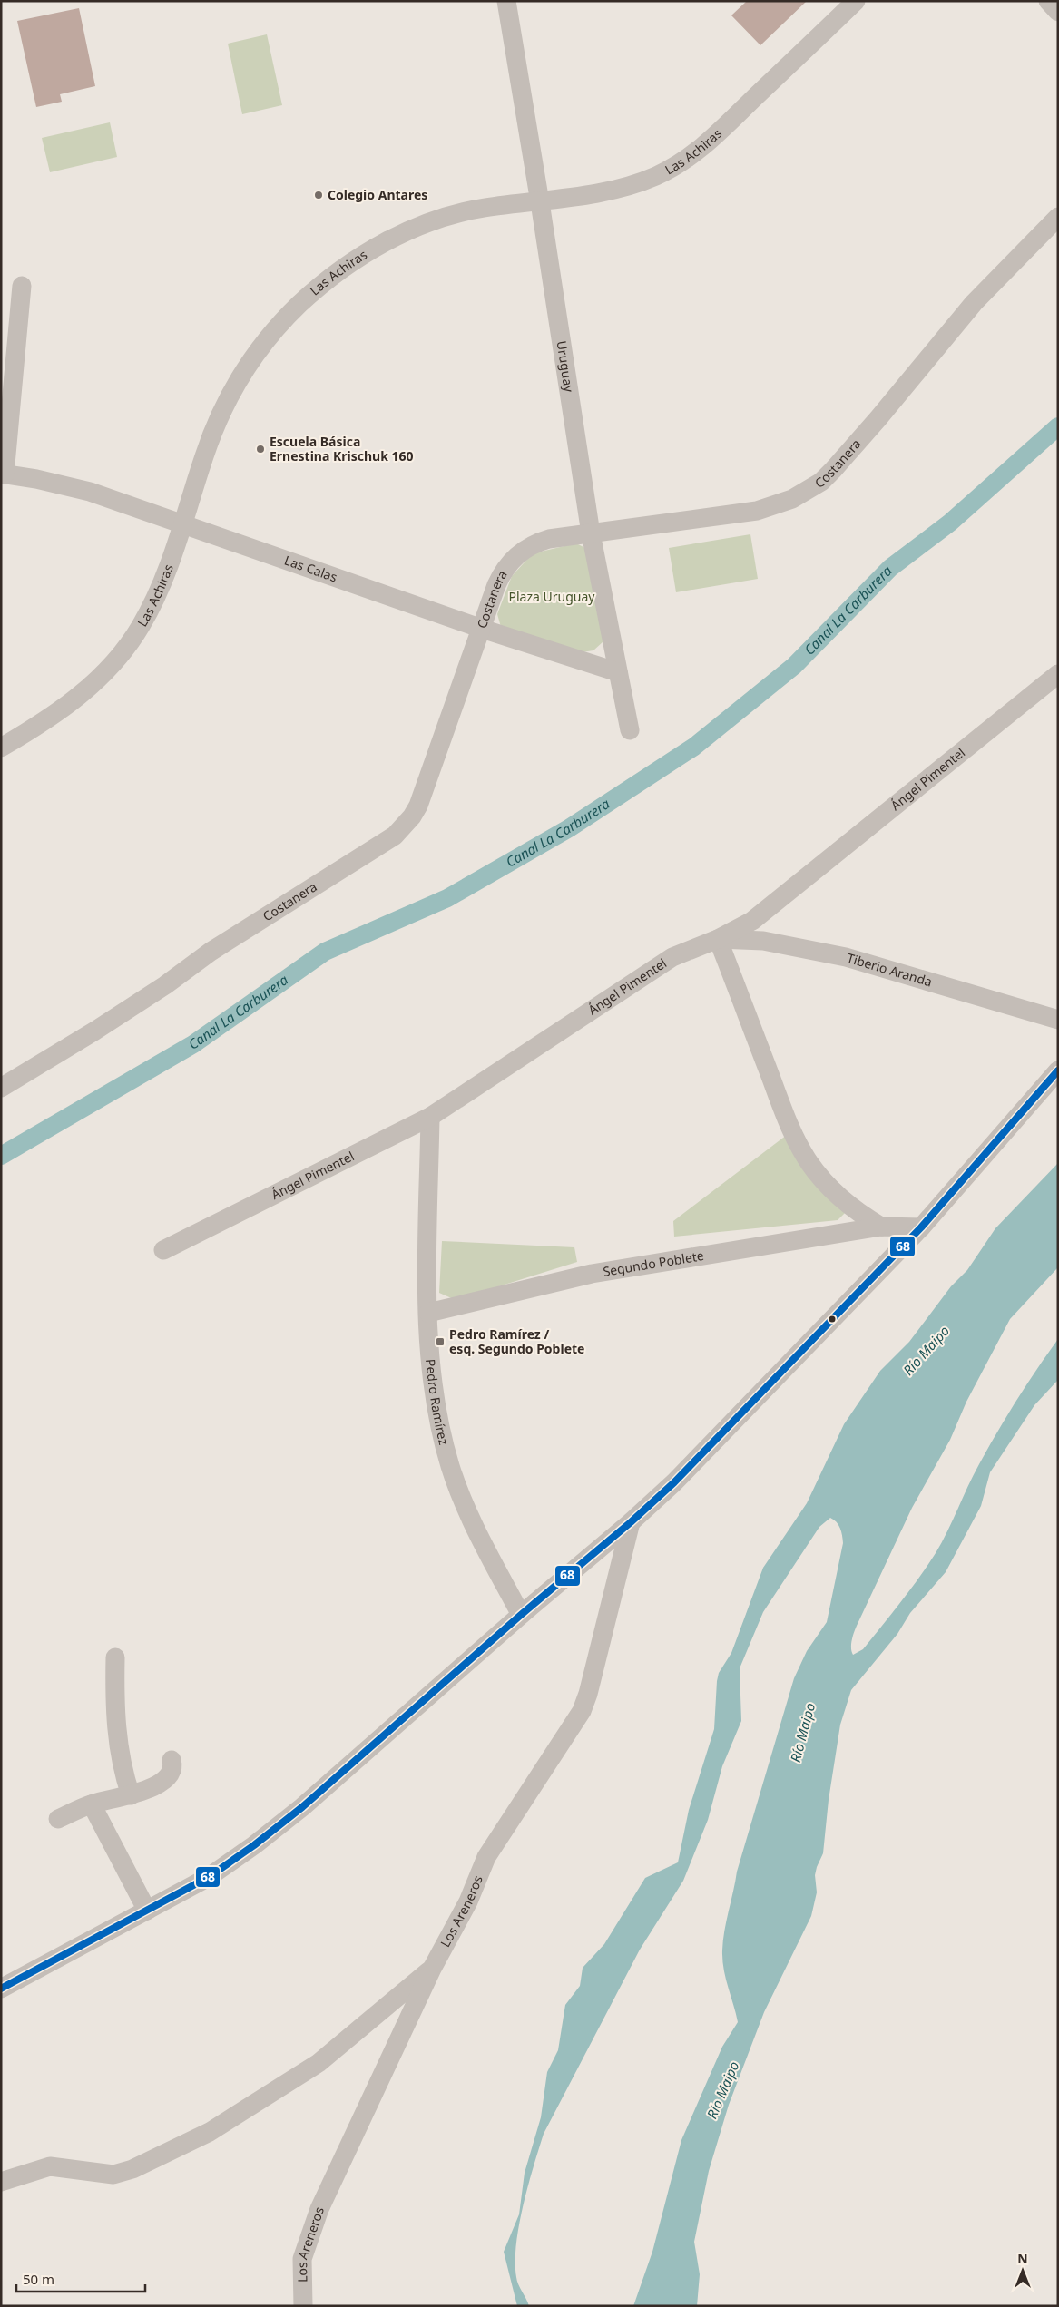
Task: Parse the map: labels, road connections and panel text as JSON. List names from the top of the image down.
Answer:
{
  "streets": {
    "street": [
      "Las Achiras",
      "Uruguay",
      "Costanera",
      "Las Calas",
      "Ángel Pimentel",
      "Tiberio Aranda",
      "Segundo Poblete",
      "Pedro Ramírez",
      "Los Areneros"
    ]
  },
  "crossings": [
    ["Las Achiras", "Uruguay"],
    ["Las Achiras", "Las Calas"],
    ["Uruguay", "Costanera"],
    ["Uruguay", "Las Calas"],
    ["Costanera", "Las Calas"],
    ["Ángel Pimentel", "Tiberio Aranda"],
    ["Ángel Pimentel", "Pedro Ramírez"],
    ["Segundo Poblete", "Pedro Ramírez"]
  ],
  "water": ["Canal La Carburera", "Río Maipo"],
  "parks": ["Plaza Uruguay"],
  "places": {
    "other": ["Colegio Antares", "Escuela Básica Ernestina Krischuk 160"],
    "transit": ["Pedro Ramírez / esq. Segundo Poblete"]
  },
  "lines": ["transit line 68"],
  "scale_bar": "50 m",
  "north": "top"
}
